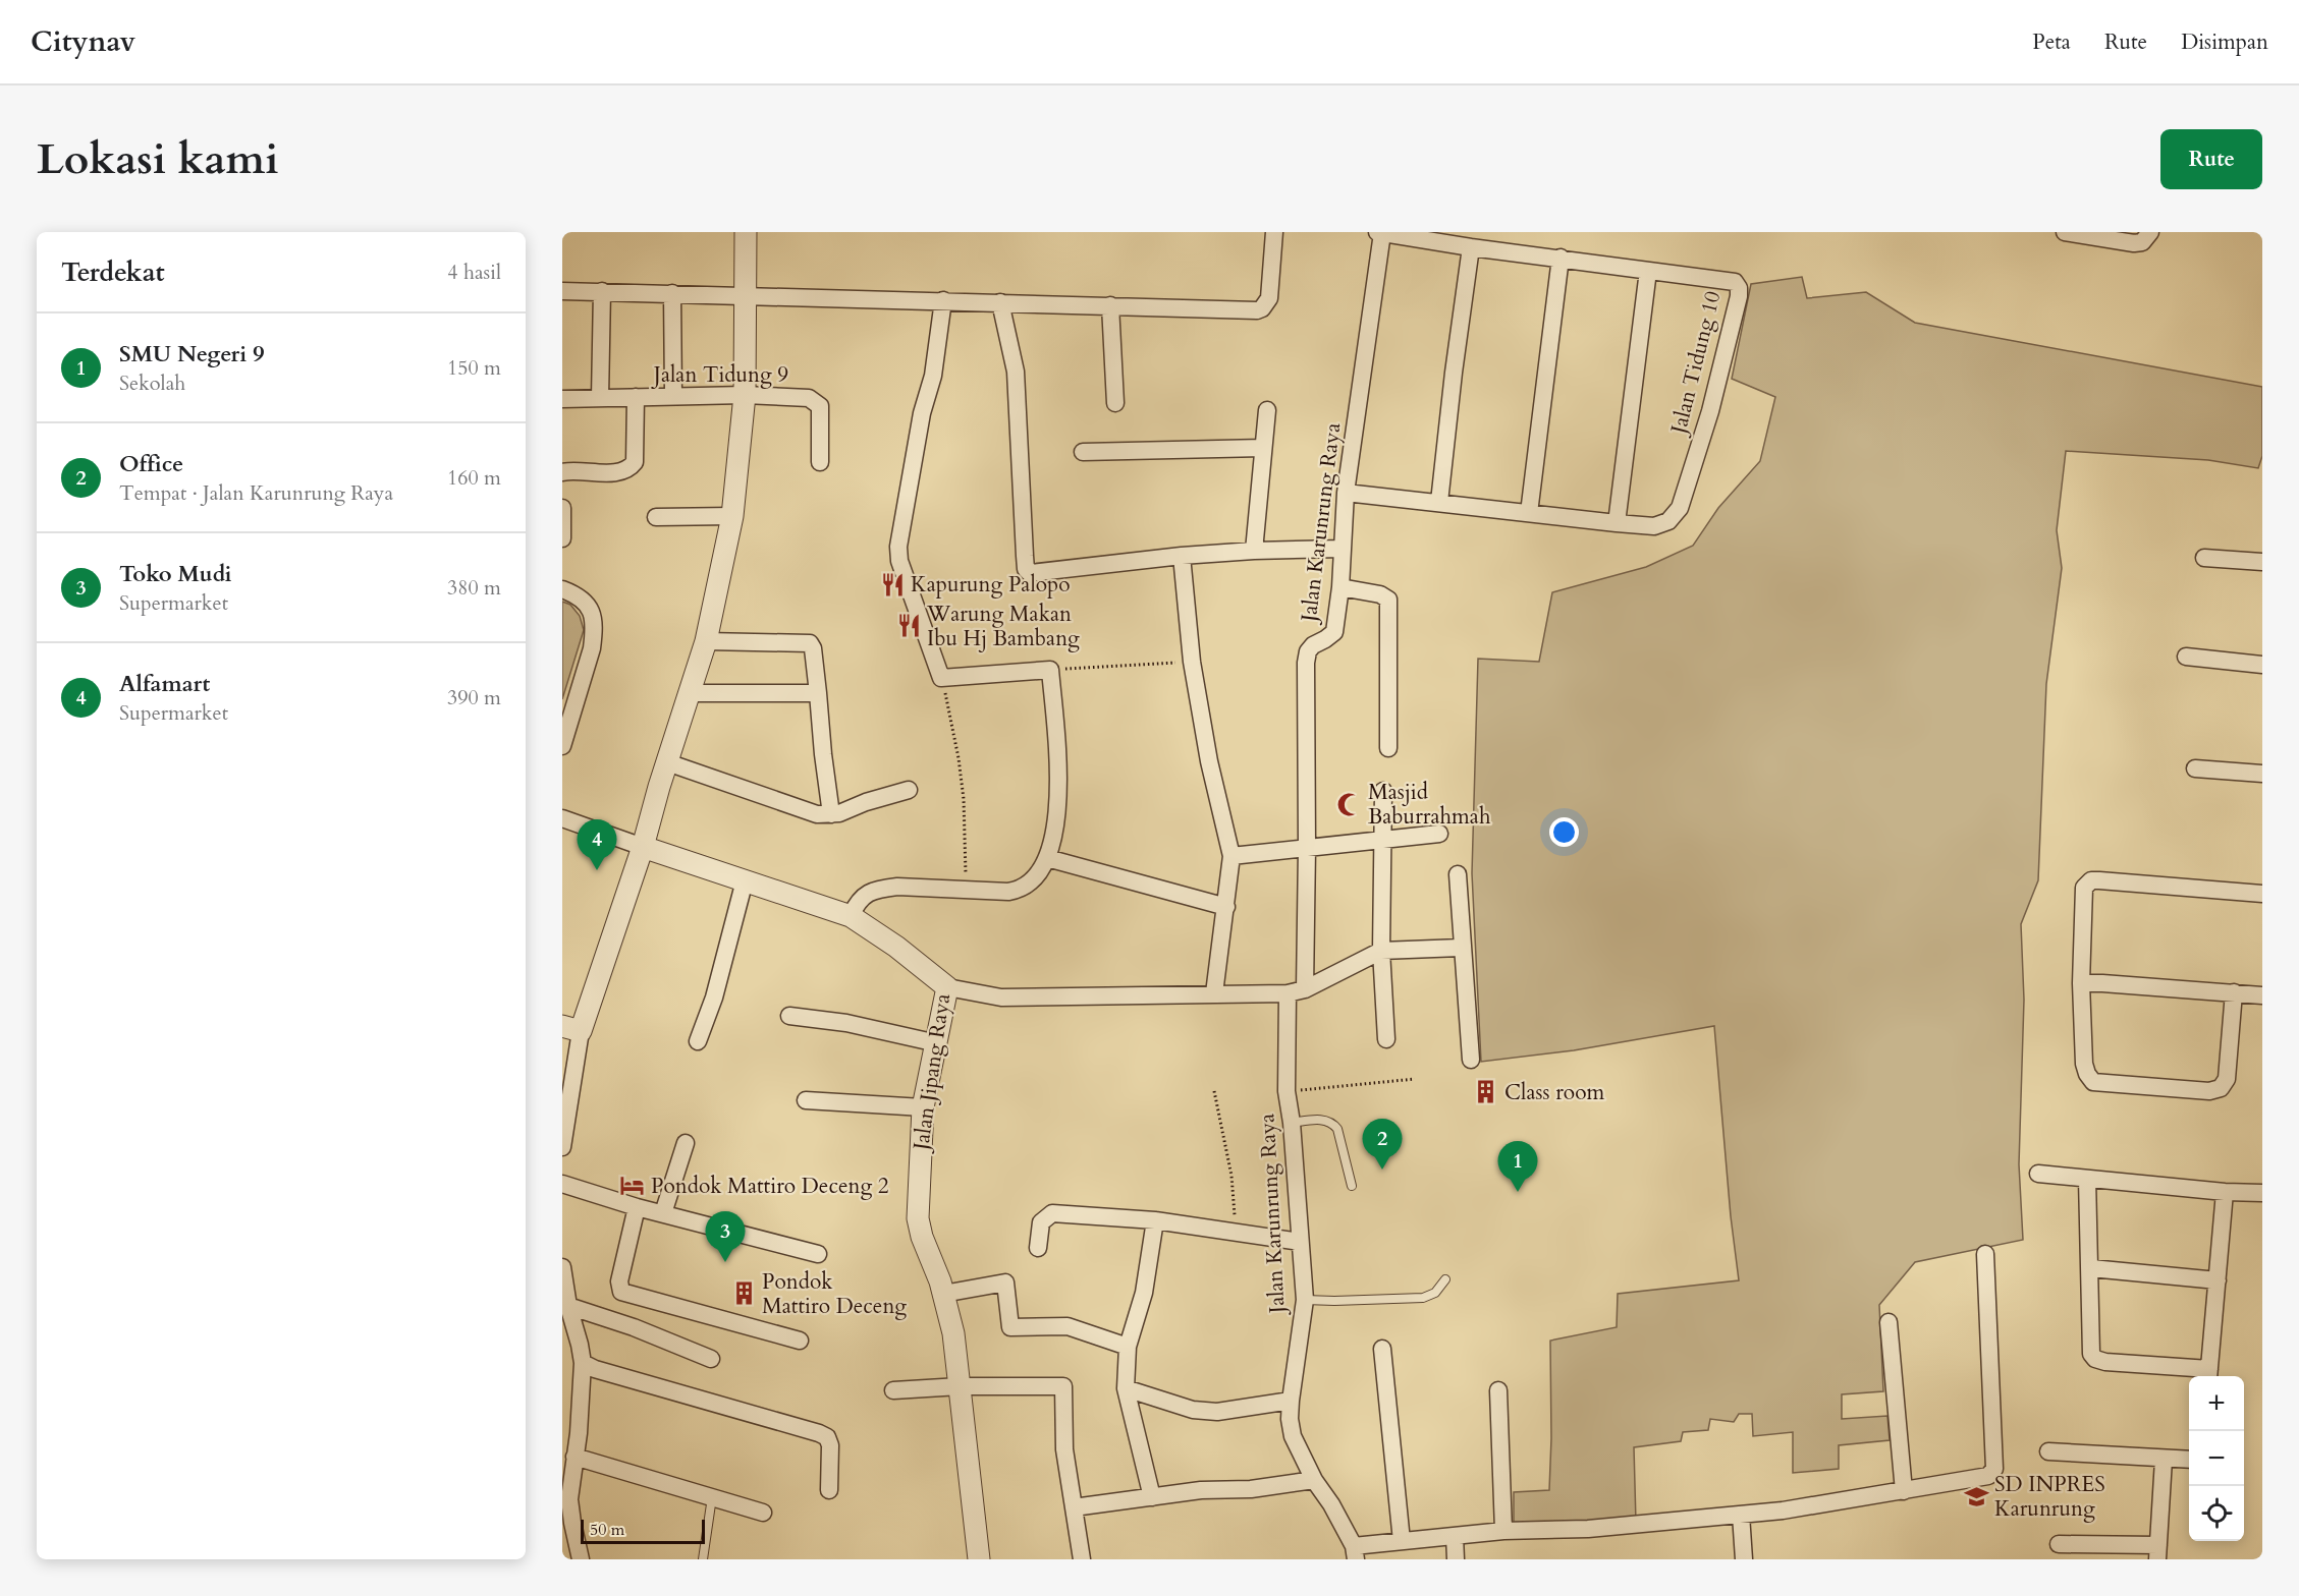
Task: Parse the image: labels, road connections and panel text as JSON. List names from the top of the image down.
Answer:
{
  "streets": {
    "street": [
      "Jalan Tidung 10",
      "Jalan Tidung 9",
      "Jalan Karunrung Raya",
      "Jalan Jipang Raya"
    ]
  },
  "crossings": [
    ["Jalan Tidung 10", "Jalan Karunrung Raya"]
  ],
  "places": {
    "restaurant": ["Kapurung Palopo", "Warung Makan Ibu Hj Bambang"],
    "mosque": ["Masjid Baburrahmah"],
    "building": ["Class room", "Pondok Mattiro Deceng"],
    "hotel": ["Pondok Mattiro Deceng 2"],
    "school or university": ["SD INPRES Karunrung"]
  },
  "scale_bar": "50 m",
  "page": {
    "header": "Citynav",
    "nav": ["Peta", "Rute", "Disimpan"],
    "buttons": "Rute",
    "title": "Lokasi kami",
    "heading": ["Terdekat", "4 hasil"],
    "list": [
      {
        "mark": "1",
        "name": "SMU Negeri 9",
        "note": "Sekolah",
        "value": "150 m"
      },
      {
        "mark": "2",
        "name": "Office",
        "note": "Tempat · Jalan Karunrung Raya",
        "value": "160 m"
      },
      {
        "mark": "3",
        "name": "Toko Mudi",
        "note": "Supermarket",
        "value": "380 m"
      },
      {
        "mark": "4",
        "name": "Alfamart",
        "note": "Supermarket",
        "value": "390 m"
      }
    ],
    "pins": [
      "4",
      "2",
      "1",
      "3"
    ],
    "map_buttons": ["+", "−"],
    "scale": "50 m"
  }
}
